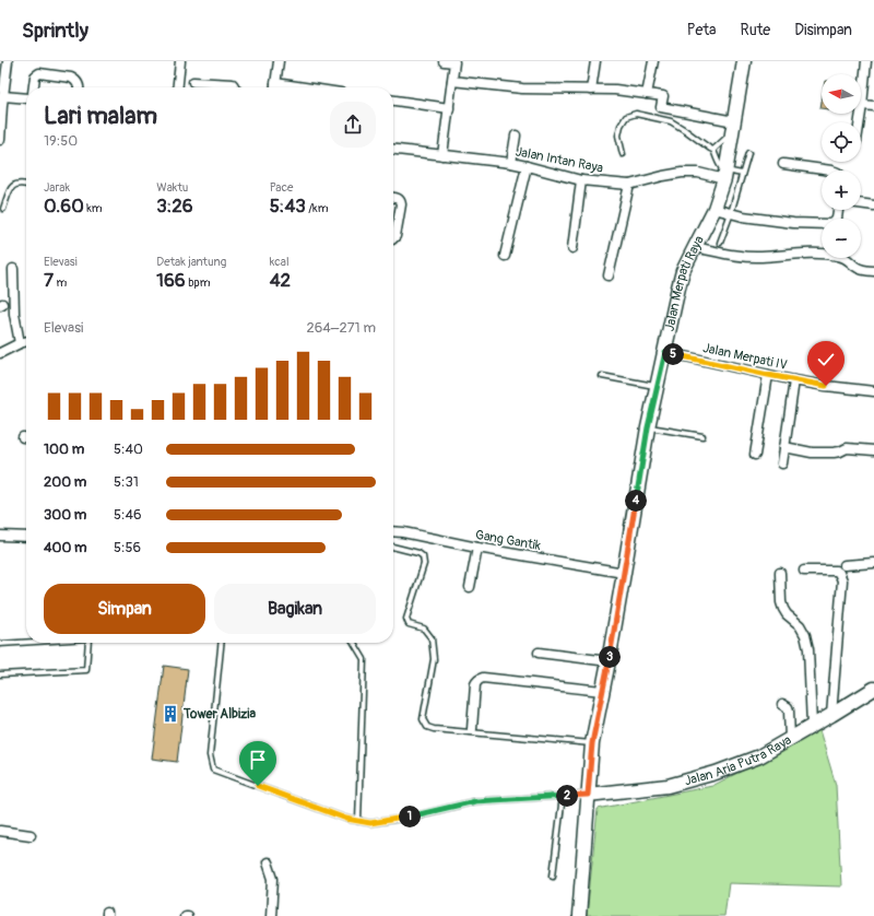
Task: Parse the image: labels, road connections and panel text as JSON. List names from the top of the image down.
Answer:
{
  "streets": {
    "main road": ["Jalan Merpati Raya", "Jalan Aria Putra Raya"],
    "street": ["Jalan Intan Raya", "Jalan Merpati IV", "Gang Gantik"]
  },
  "crossings": [
    ["Jalan Intan Raya", "Jalan Merpati Raya"],
    ["Jalan Merpati Raya", "Jalan Merpati IV"],
    ["Jalan Merpati Raya", "Gang Gantik"],
    ["Jalan Merpati Raya", "Jalan Aria Putra Raya"]
  ],
  "places": {
    "building": ["Tower Albizia"]
  },
  "north": "left",
  "page": {
    "header": "Sprintly",
    "nav": ["Peta", "Rute", "Disimpan"],
    "map_buttons": ["+", "−"],
    "heading": ["Lari malam", "19:50"],
    "stats": [
      ["Jarak", "0.60 km"],
      ["Waktu", "3:26"],
      ["Pace", "5:43 /km"],
      ["Elevasi", "7 m"],
      ["Detak jantung", "166 bpm"],
      ["kcal", "42"]
    ],
    "chart": ["Elevasi", "264–271 m"],
    "pins": [
      "5",
      "4",
      "3",
      "2",
      "1"
    ],
    "list": [
      {
        "name": "100 m",
        "note": "5:40"
      },
      {
        "name": "200 m",
        "note": "5:31"
      },
      {
        "name": "300 m",
        "note": "5:46"
      },
      {
        "name": "400 m",
        "note": "5:56"
      }
    ],
    "buttons": ["Simpan", "Bagikan"]
  }
}
